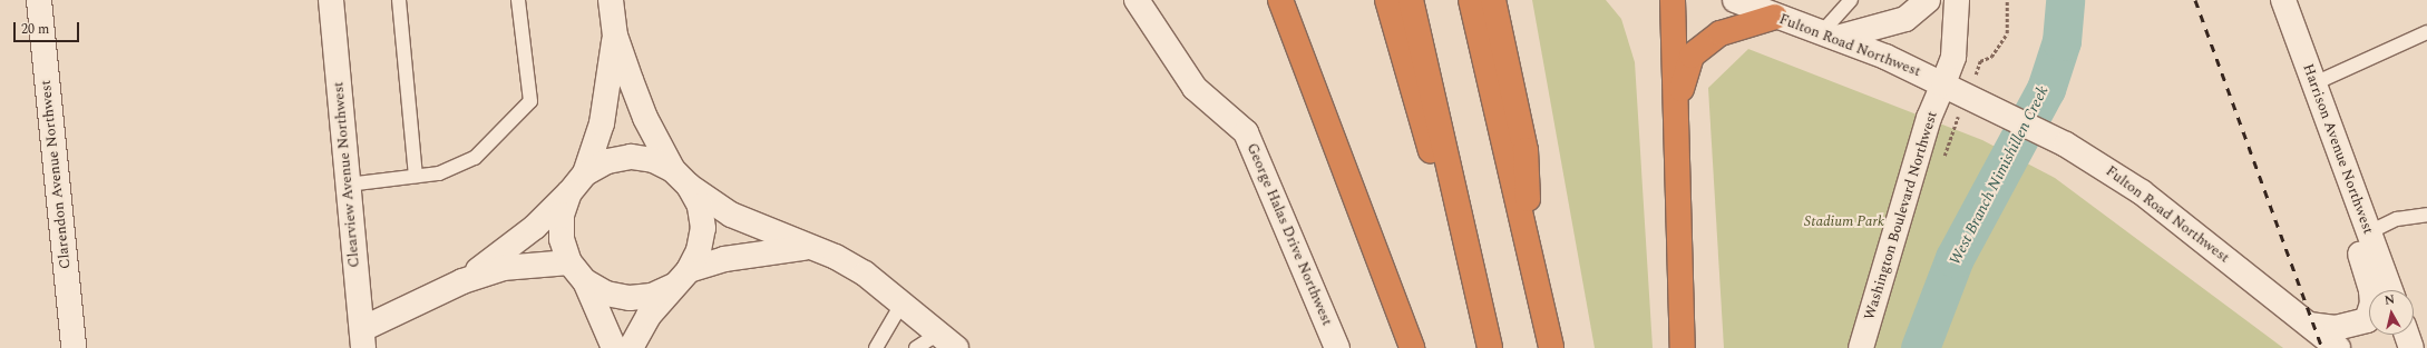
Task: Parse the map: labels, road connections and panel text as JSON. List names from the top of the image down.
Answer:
{
  "streets": {
    "street": [
      "Fulton Road Northwest",
      "Harrison Avenue Northwest",
      "Clarendon Avenue Northwest",
      "Clearview Avenue Northwest",
      "Washington Boulevard Northwest",
      "George Halas Drive Northwest"
    ]
  },
  "crossings": [
    ["Fulton Road Northwest", "Washington Boulevard Northwest"]
  ],
  "water": ["West Branch Nimishillen Creek"],
  "parks": ["Stadium Park"],
  "scale_bar": "20 m",
  "north": "top"
}
